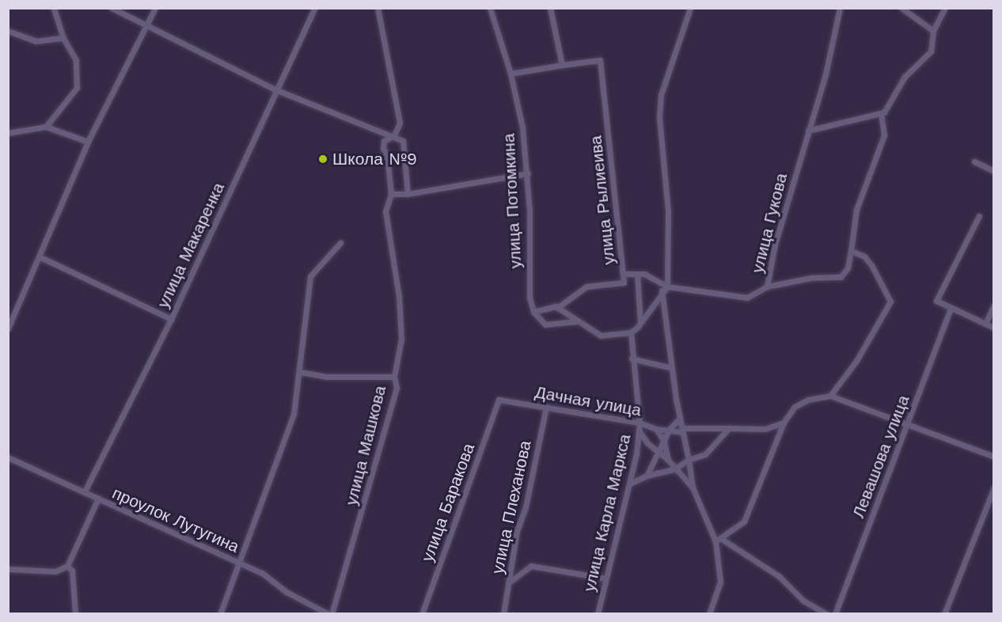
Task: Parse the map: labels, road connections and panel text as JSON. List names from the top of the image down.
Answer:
{
  "streets": {
    "street": [
      "улица Рылиеива",
      "улица Потомкина",
      "улица Гукова",
      "улица Макаренка",
      "Дачная улица",
      "улица Машкова",
      "Левашова улица",
      "улица Баракова",
      "улица Плеханова",
      "улица Карла Маркса",
      "проулок Лутугина"
    ]
  },
  "crossings": [
    ["улица Рылиеива", "улица Гукова"],
    ["улица Макаренка", "проулок Лутугина"],
    ["Дачная улица", "улица Баракова"],
    ["Дачная улица", "улица Плеханова"],
    ["Дачная улица", "улица Карла Маркса"],
    ["улица Машкова", "проулок Лутугина"]
  ],
  "places": ["Школа №9"]
}
